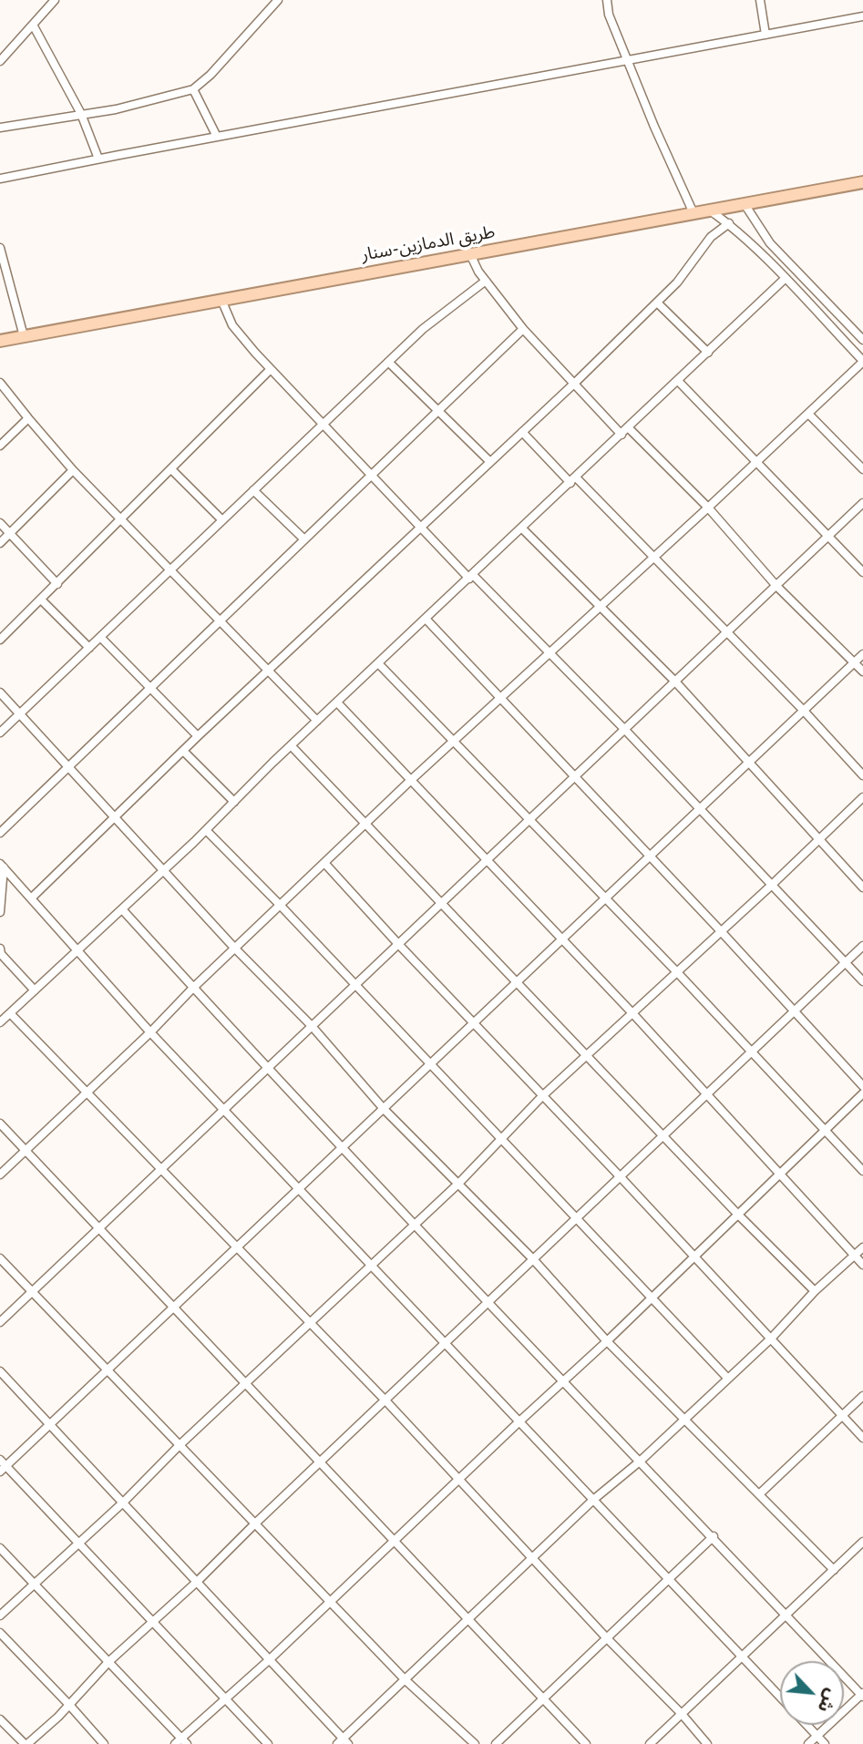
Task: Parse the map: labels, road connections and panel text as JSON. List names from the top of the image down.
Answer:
{
  "streets": {
    "highway": ["طريق الدمازين-سنار"]
  },
  "north": "bottom right"
}
